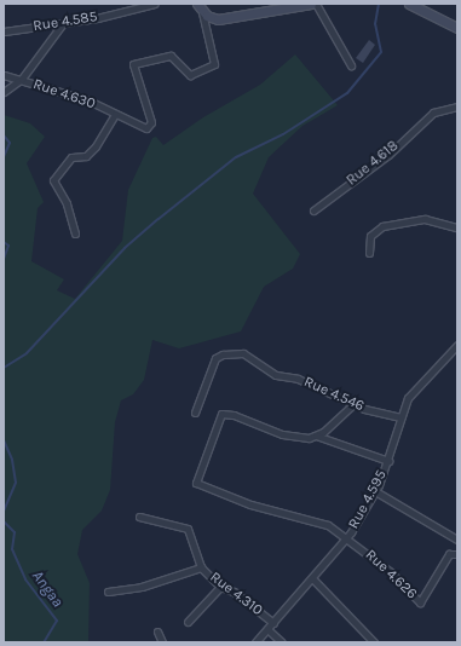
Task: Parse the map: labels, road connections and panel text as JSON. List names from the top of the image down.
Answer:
{
  "streets": {
    "street": [
      "Rue 4.585",
      "Rue 4.630",
      "Rue 4.618",
      "Rue 4.546",
      "Rue 4.595",
      "Rue 4.626",
      "Rue 4.310"
    ]
  },
  "crossings": [
    ["Rue 4.546", "Rue 4.595"],
    ["Rue 4.595", "Rue 4.626"],
    ["Rue 4.595", "Rue 4.310"]
  ],
  "water": ["Angaa"]
}
